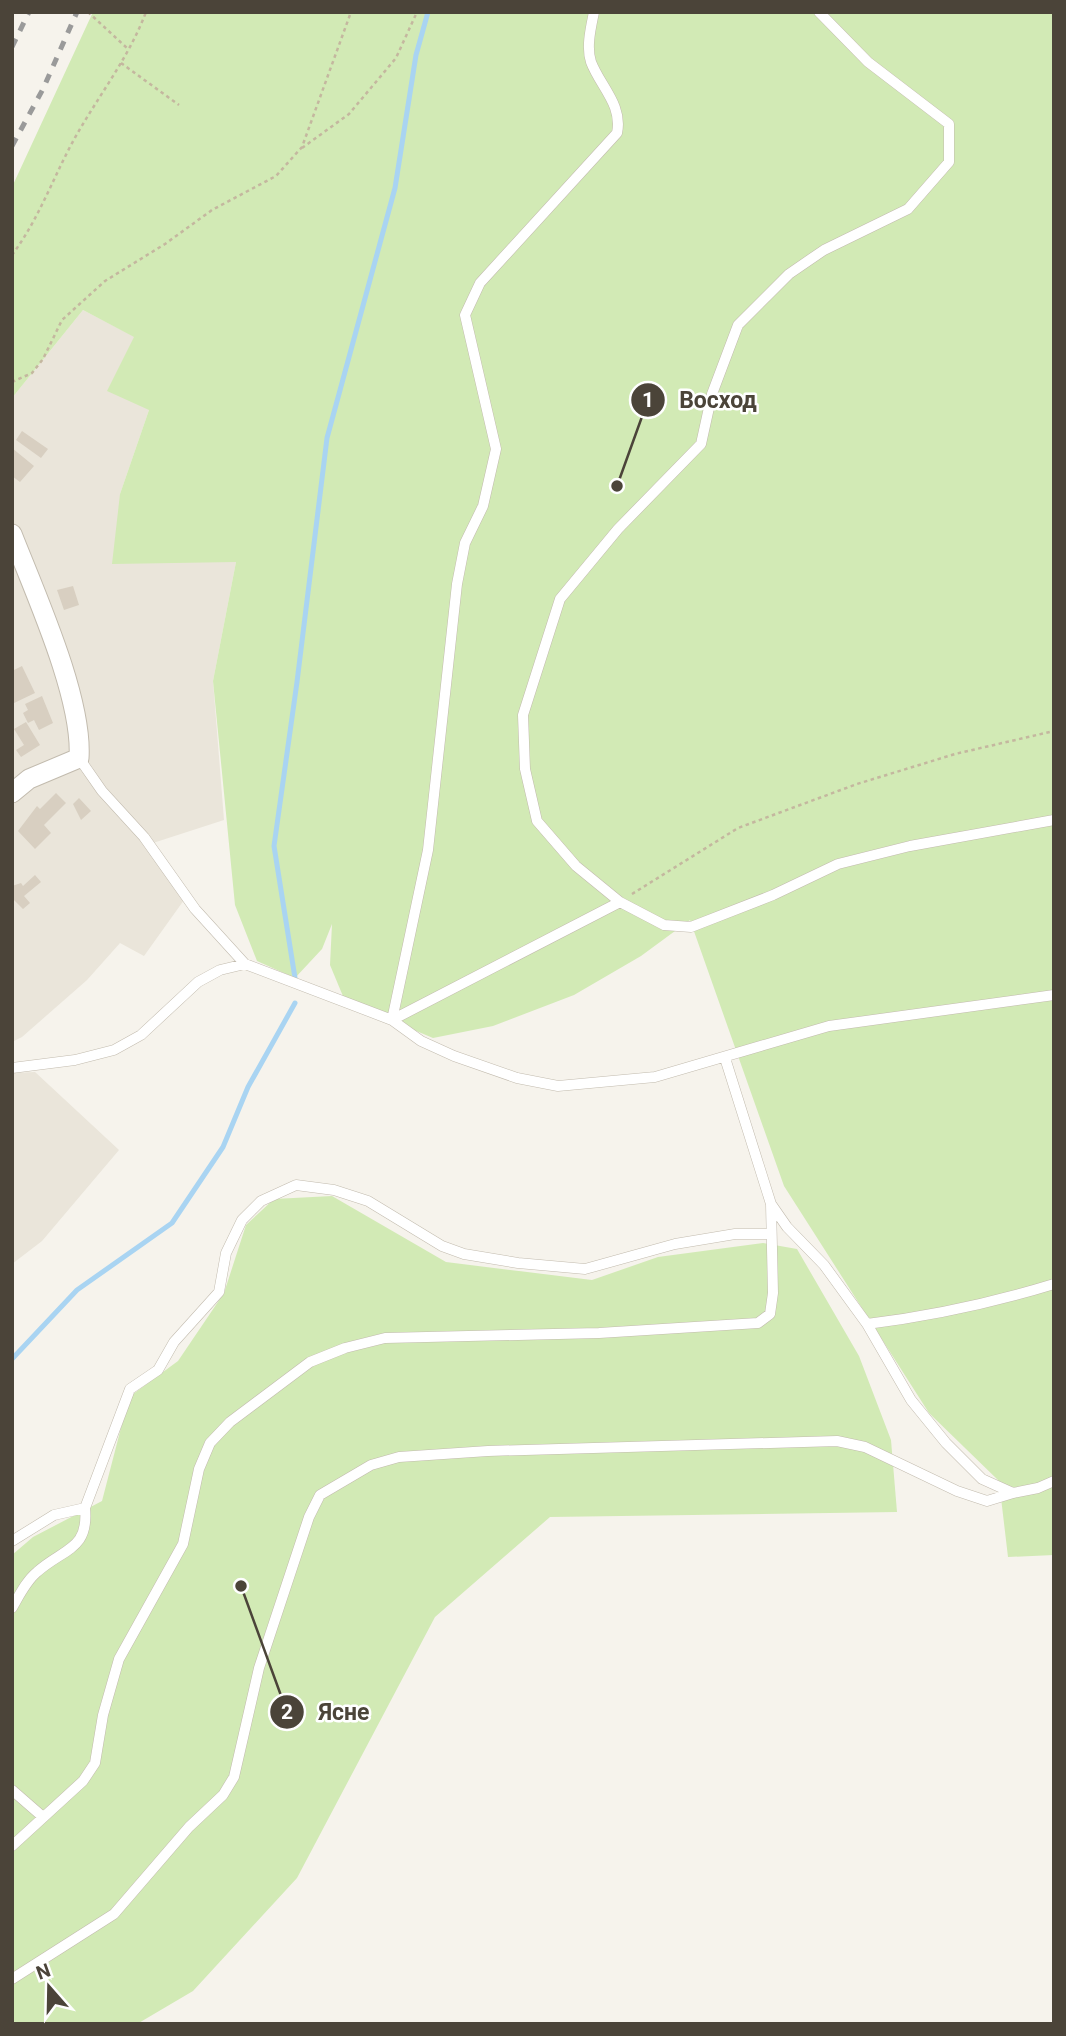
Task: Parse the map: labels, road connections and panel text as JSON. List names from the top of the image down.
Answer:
{
  "places": ["Восход", "Ясне"],
  "north": "top"
}
